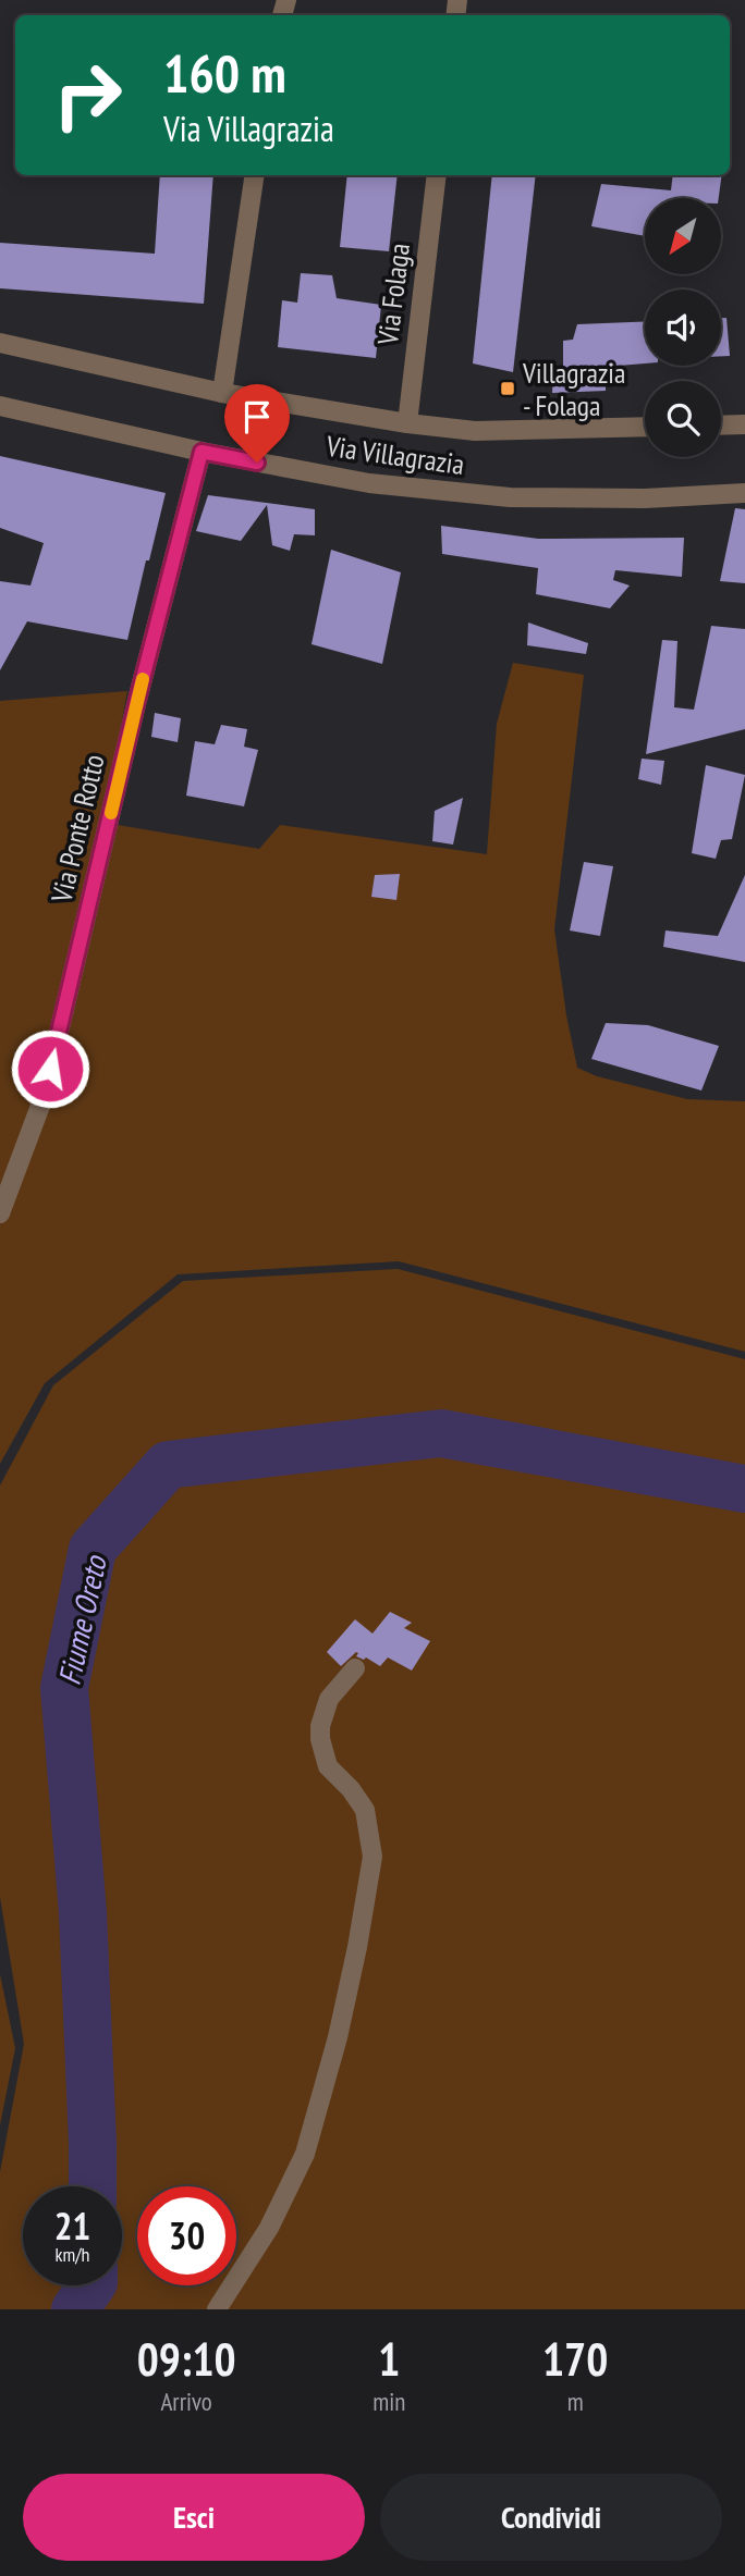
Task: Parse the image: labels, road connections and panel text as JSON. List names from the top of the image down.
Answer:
{
  "streets": {
    "street": ["Via Folaga", "Via Villagrazia", "Via Ponte Rotto"]
  },
  "crossings": [
    ["Via Folaga", "Via Villagrazia"],
    ["Via Villagrazia", "Via Ponte Rotto"]
  ],
  "water": ["Fiume Oreto"],
  "places": {
    "transit": ["Villagrazia - Folaga"]
  },
  "north": "bottom left",
  "page": {
    "turn": ["160 m", "Via Villagrazia"],
    "speed": "21 km/h",
    "limit": "30",
    "eta": [
      "09:10",
      "Arrivo",
      "1",
      "min",
      "170",
      "m"
    ],
    "buttons": ["Esci", "Condividi"]
  }
}
